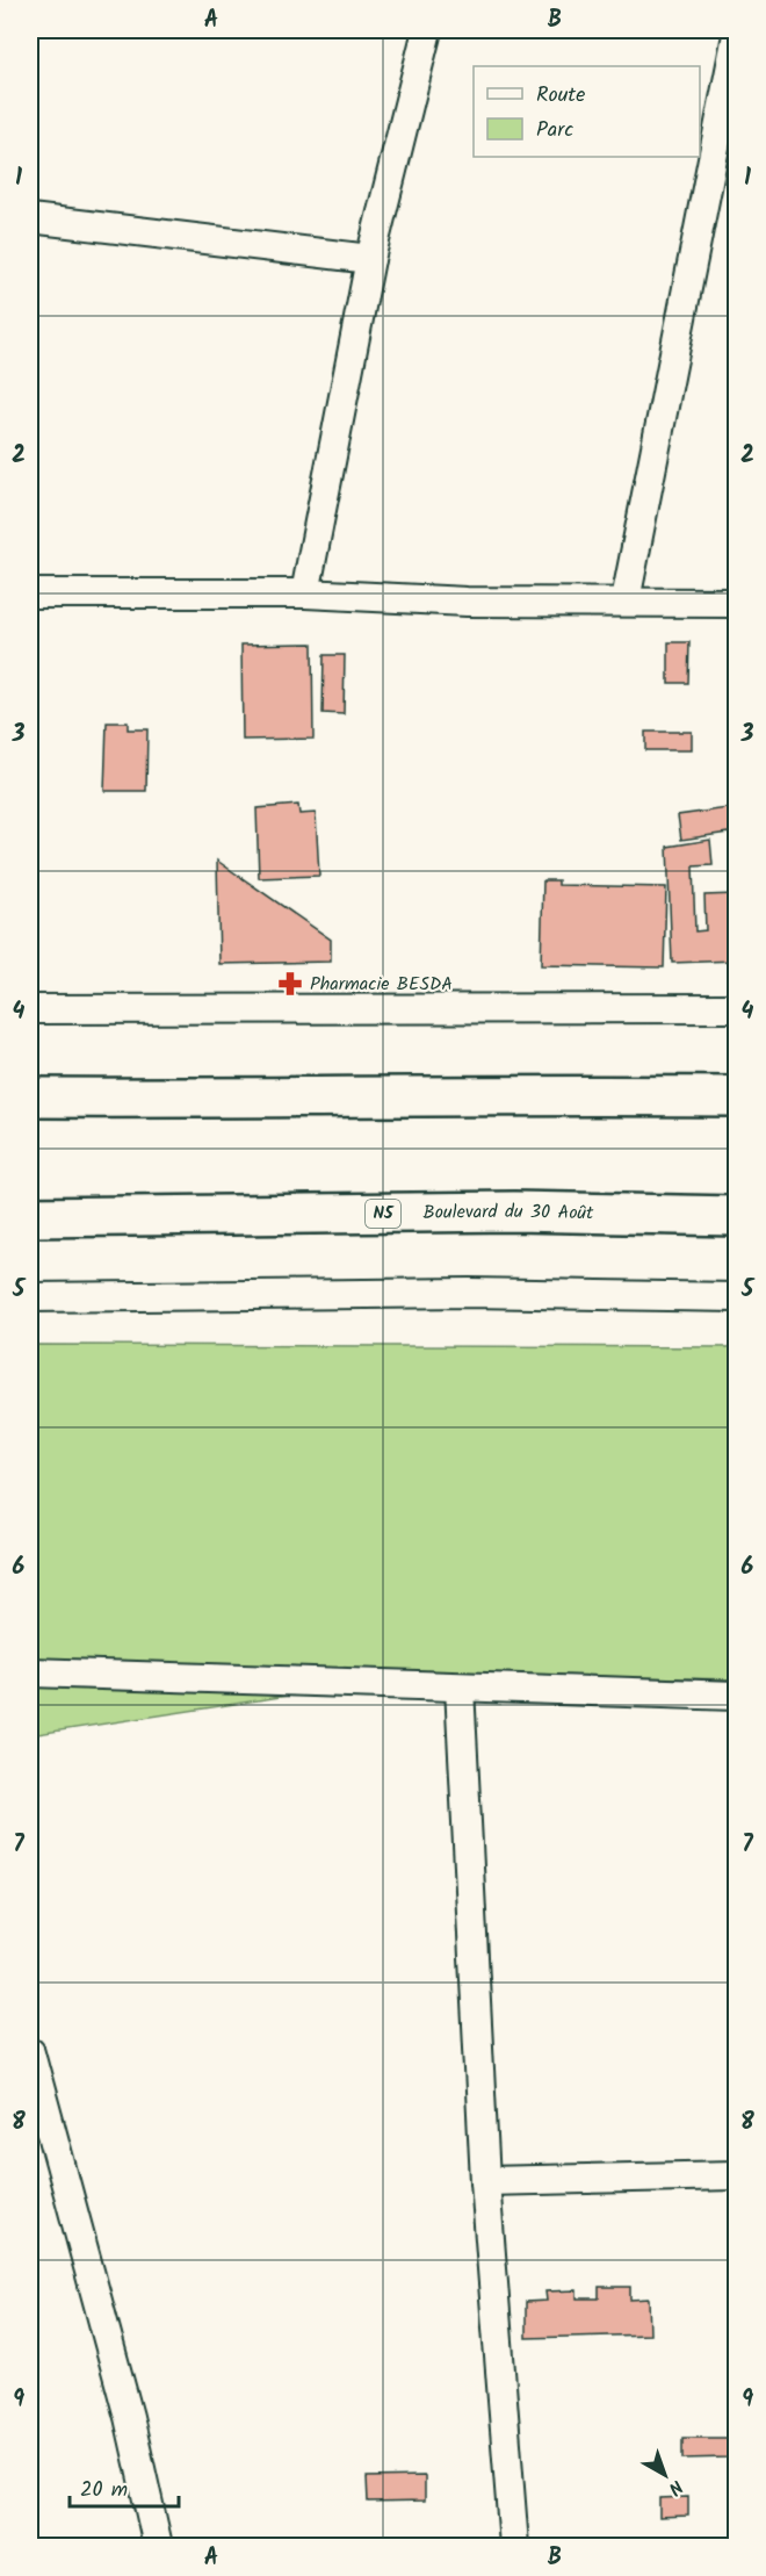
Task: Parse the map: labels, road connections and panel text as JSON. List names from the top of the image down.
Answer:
{
  "streets": {
    "highway": ["N5", "Boulevard du 30 Août"]
  },
  "places": {
    "pharmacy": ["Pharmacie BESDA"]
  },
  "legend": ["Route", "Parc"],
  "scale_bar": "20 m",
  "north": "bottom right",
  "grid": {
    "columns": ["A", "B"],
    "rows": [
      "1",
      "2",
      "3",
      "4",
      "5",
      "6",
      "7",
      "8",
      "9"
    ]
  }
}
